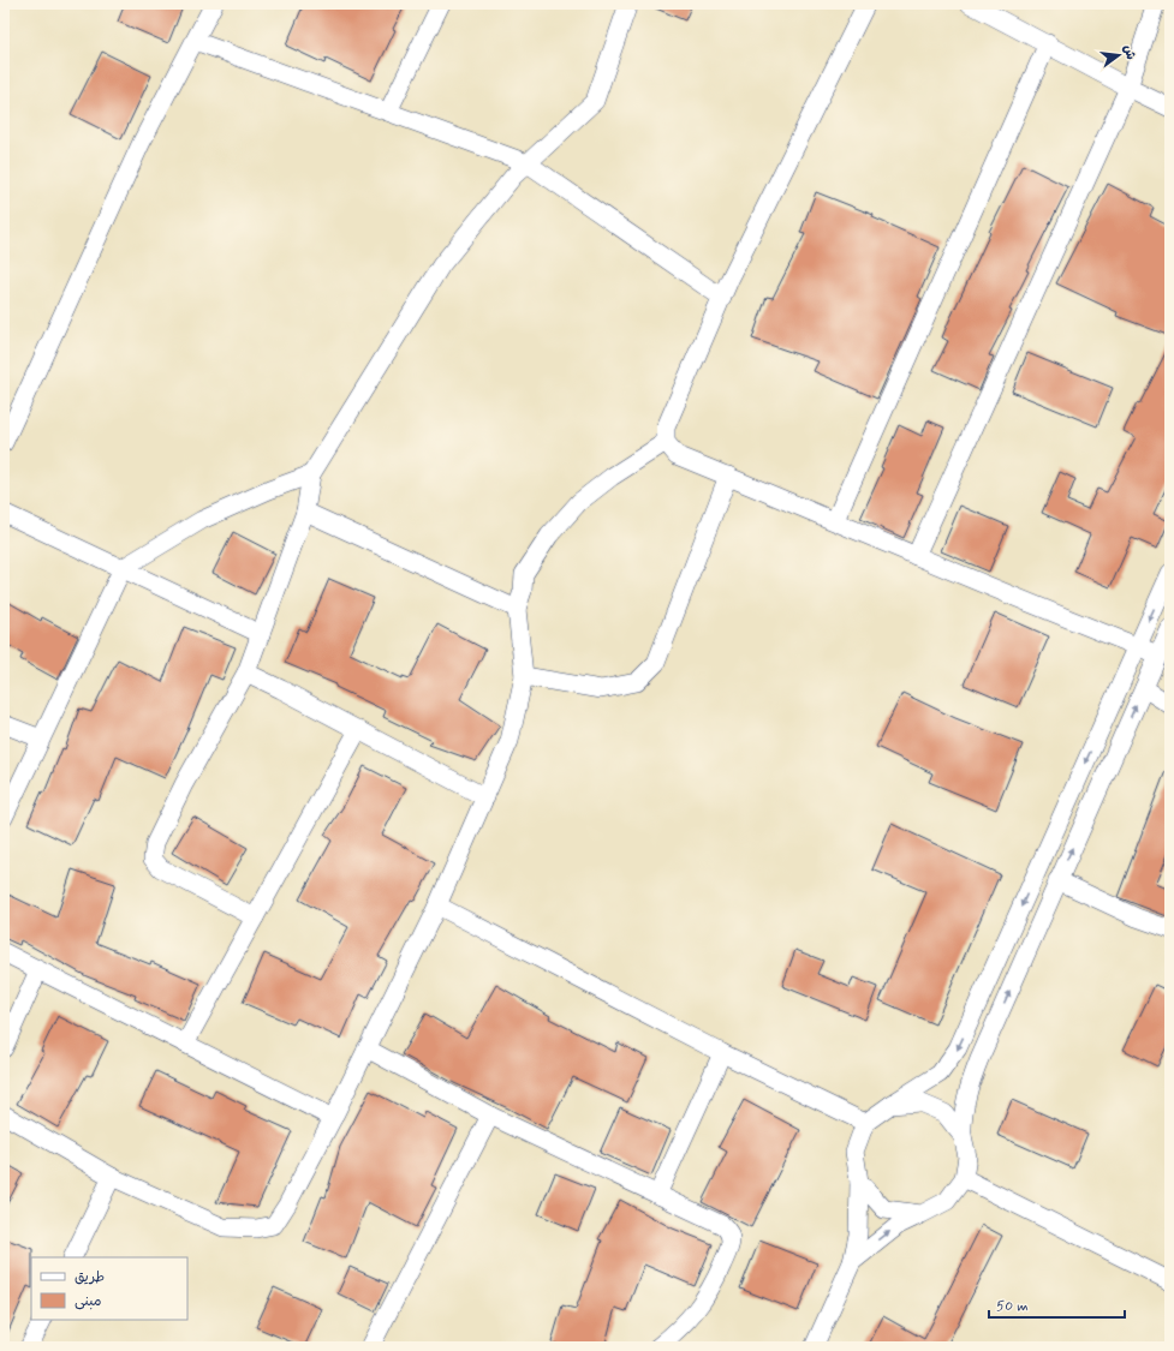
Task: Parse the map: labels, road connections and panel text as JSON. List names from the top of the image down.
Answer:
{
  "legend": ["طريق", "مبنى"],
  "scale_bar": "50 m",
  "north": "right"
}
